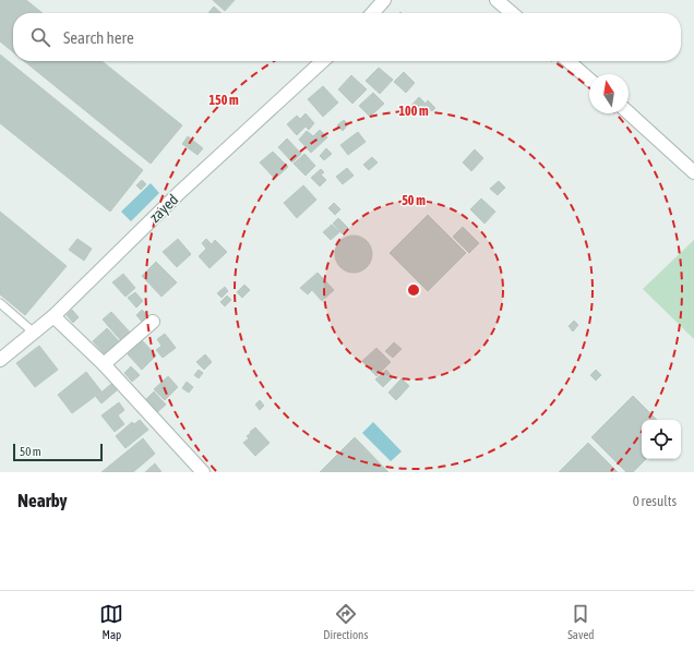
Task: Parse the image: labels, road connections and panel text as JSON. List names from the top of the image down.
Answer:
{
  "streets": {
    "street": ["zayed"]
  },
  "scale_bar": "50 m",
  "north": "top",
  "page": {
    "search": "Search here",
    "scale": "50 m",
    "heading": ["Nearby", "0 results"],
    "nav": ["Map", "Directions", "Saved"]
  },
  "rings": ["150 m", "100 m", "50 m"]
}
